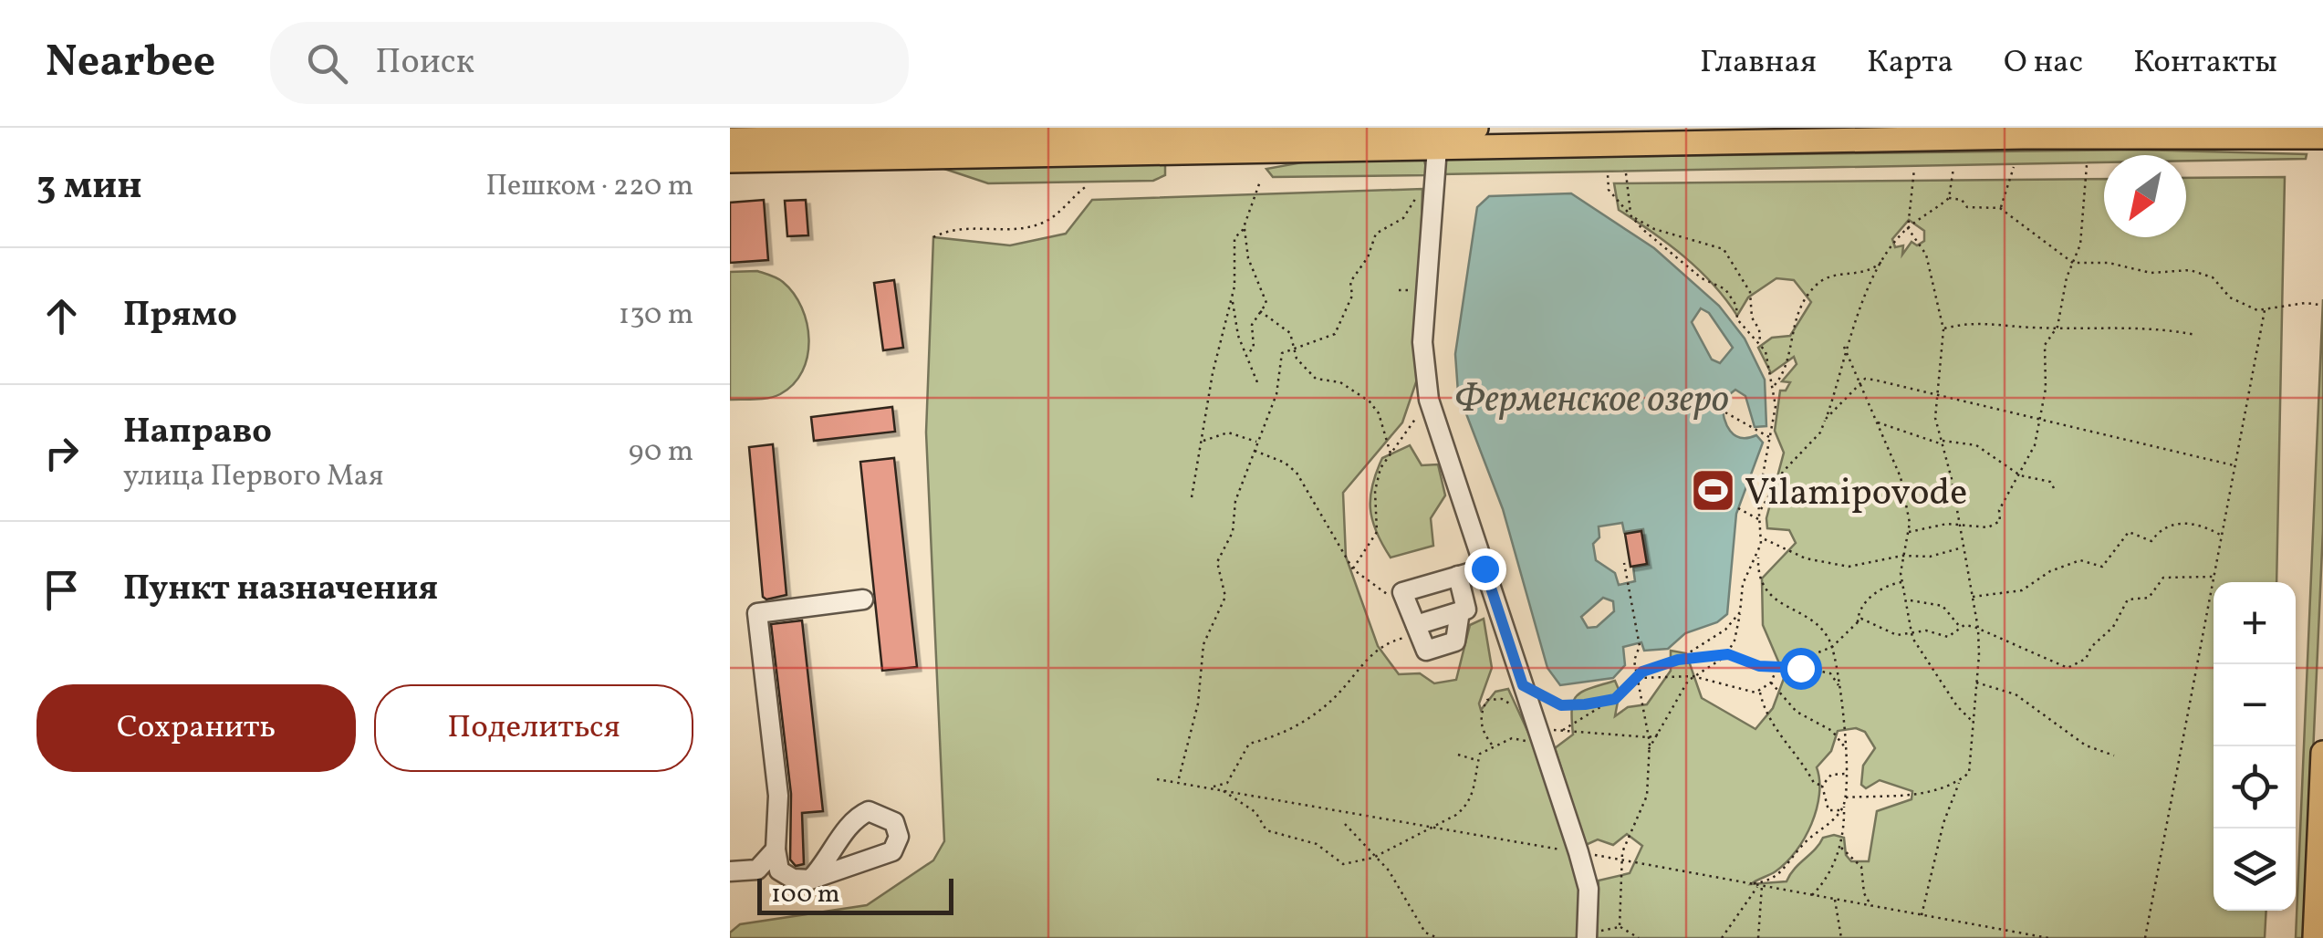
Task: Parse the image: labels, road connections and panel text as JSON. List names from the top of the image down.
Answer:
{
  "water": ["Ферменское озеро"],
  "places": {
    "sports": ["Vilamipovode"]
  },
  "scale_bar": "100 m",
  "north": "bottom left",
  "page": {
    "header": "Nearbee",
    "search": "Поиск",
    "nav": [
      "Главная",
      "Карта",
      "О нас",
      "Контакты"
    ],
    "heading": ["3 мин", "Пешком · 220 m"],
    "list": [
      ["Прямо", "130 m"],
      ["Направо", "улица Первого Мая", "90 m"],
      "Пункт назначения"
    ],
    "map_buttons": ["+", "−"],
    "buttons": ["Сохранить", "Поделиться"],
    "scale": "100 m"
  }
}
